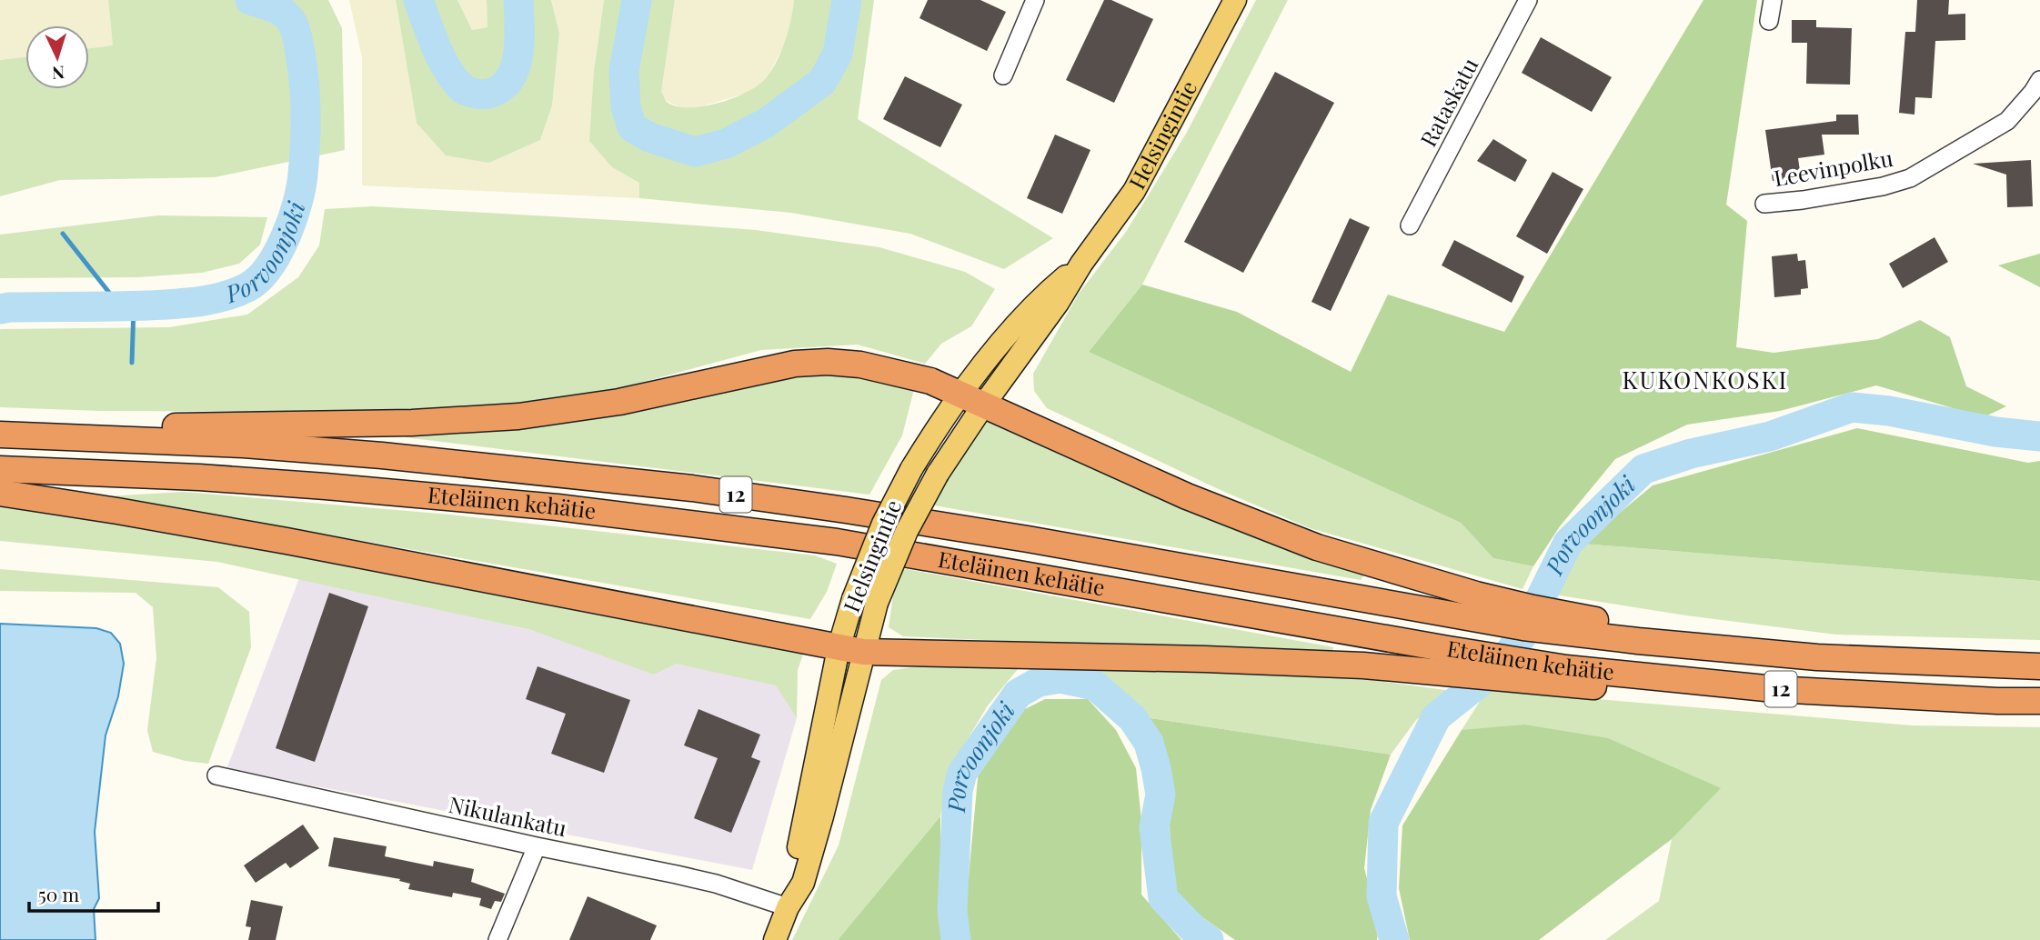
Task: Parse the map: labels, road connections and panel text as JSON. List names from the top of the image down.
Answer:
{
  "streets": {
    "highway": ["12", "Eteläinen kehätie"],
    "main road": ["Helsingintie"],
    "street": ["Rataskatu", "Leevinpolku", "Nikulankatu"]
  },
  "crossings": [
    ["Helsingintie", "Nikulankatu"]
  ],
  "districts": ["KUKONKOSKI"],
  "water": ["Porvoonjoki"],
  "scale_bar": "50 m",
  "north": "bottom"
}
